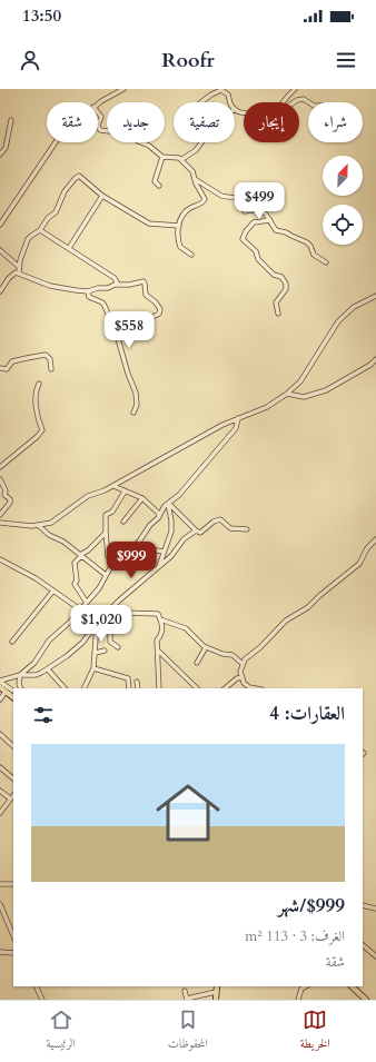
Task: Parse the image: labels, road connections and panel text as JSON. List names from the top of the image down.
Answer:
{
  "north": "top right",
  "page": {
    "status": "13:50",
    "header": "Roofr",
    "chip": [
      "شراء",
      "إيجار",
      "تصفية",
      "جديد",
      "شقة"
    ],
    "price": [
      "$499",
      "$558",
      "$999",
      "$1,020"
    ],
    "heading": "العقارات: 4",
    "list": [
      {
        "name": "$999/شهر",
        "note": "الغرف: 3 · 113 m² · شقة"
      }
    ],
    "tabs": ["الخريطة", "المحفوظات", "الرئيسية"]
  }
}
